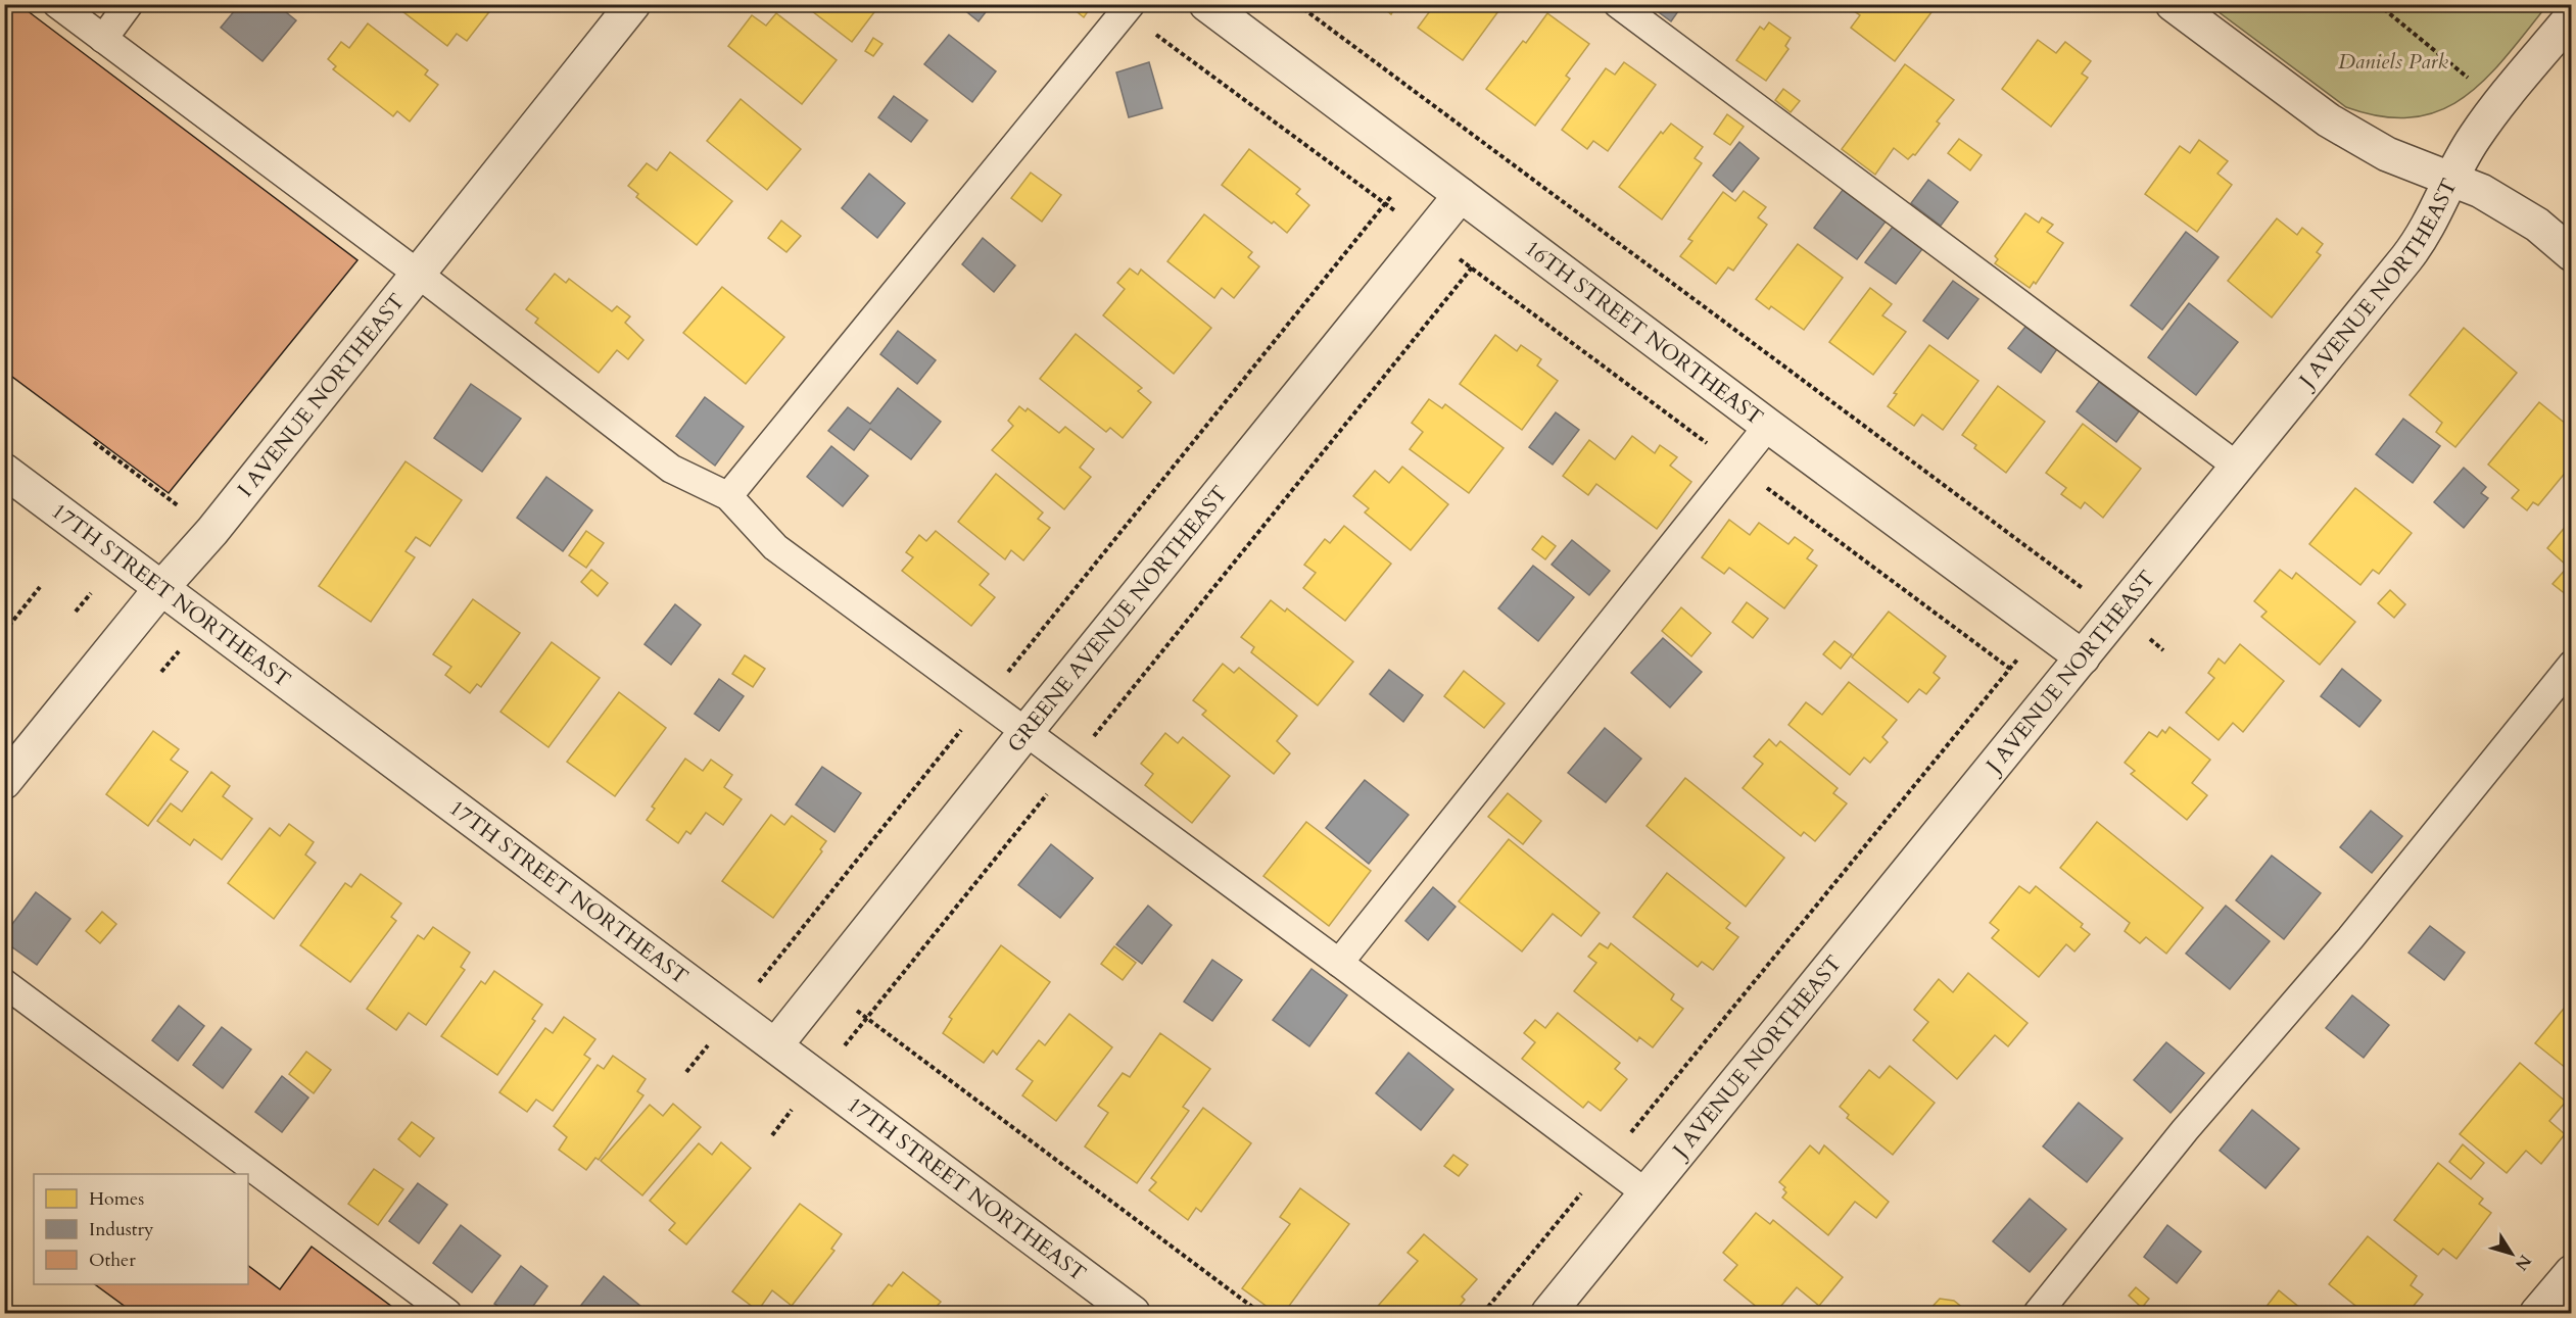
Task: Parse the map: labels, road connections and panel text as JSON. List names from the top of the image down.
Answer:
{
  "streets": {
    "street": [
      "J AVENUE NORTHEAST",
      "16TH STREET NORTHEAST",
      "I AVENUE NORTHEAST",
      "17TH STREET NORTHEAST",
      "GREENE AVENUE NORTHEAST"
    ]
  },
  "crossings": [
    ["J AVENUE NORTHEAST", "16TH STREET NORTHEAST"],
    ["16TH STREET NORTHEAST", "GREENE AVENUE NORTHEAST"],
    ["I AVENUE NORTHEAST", "17TH STREET NORTHEAST"],
    ["17TH STREET NORTHEAST", "GREENE AVENUE NORTHEAST"]
  ],
  "parks": ["Daniels Park"],
  "legend": ["Homes", "Industry", "Other"],
  "north": "bottom right"
}
